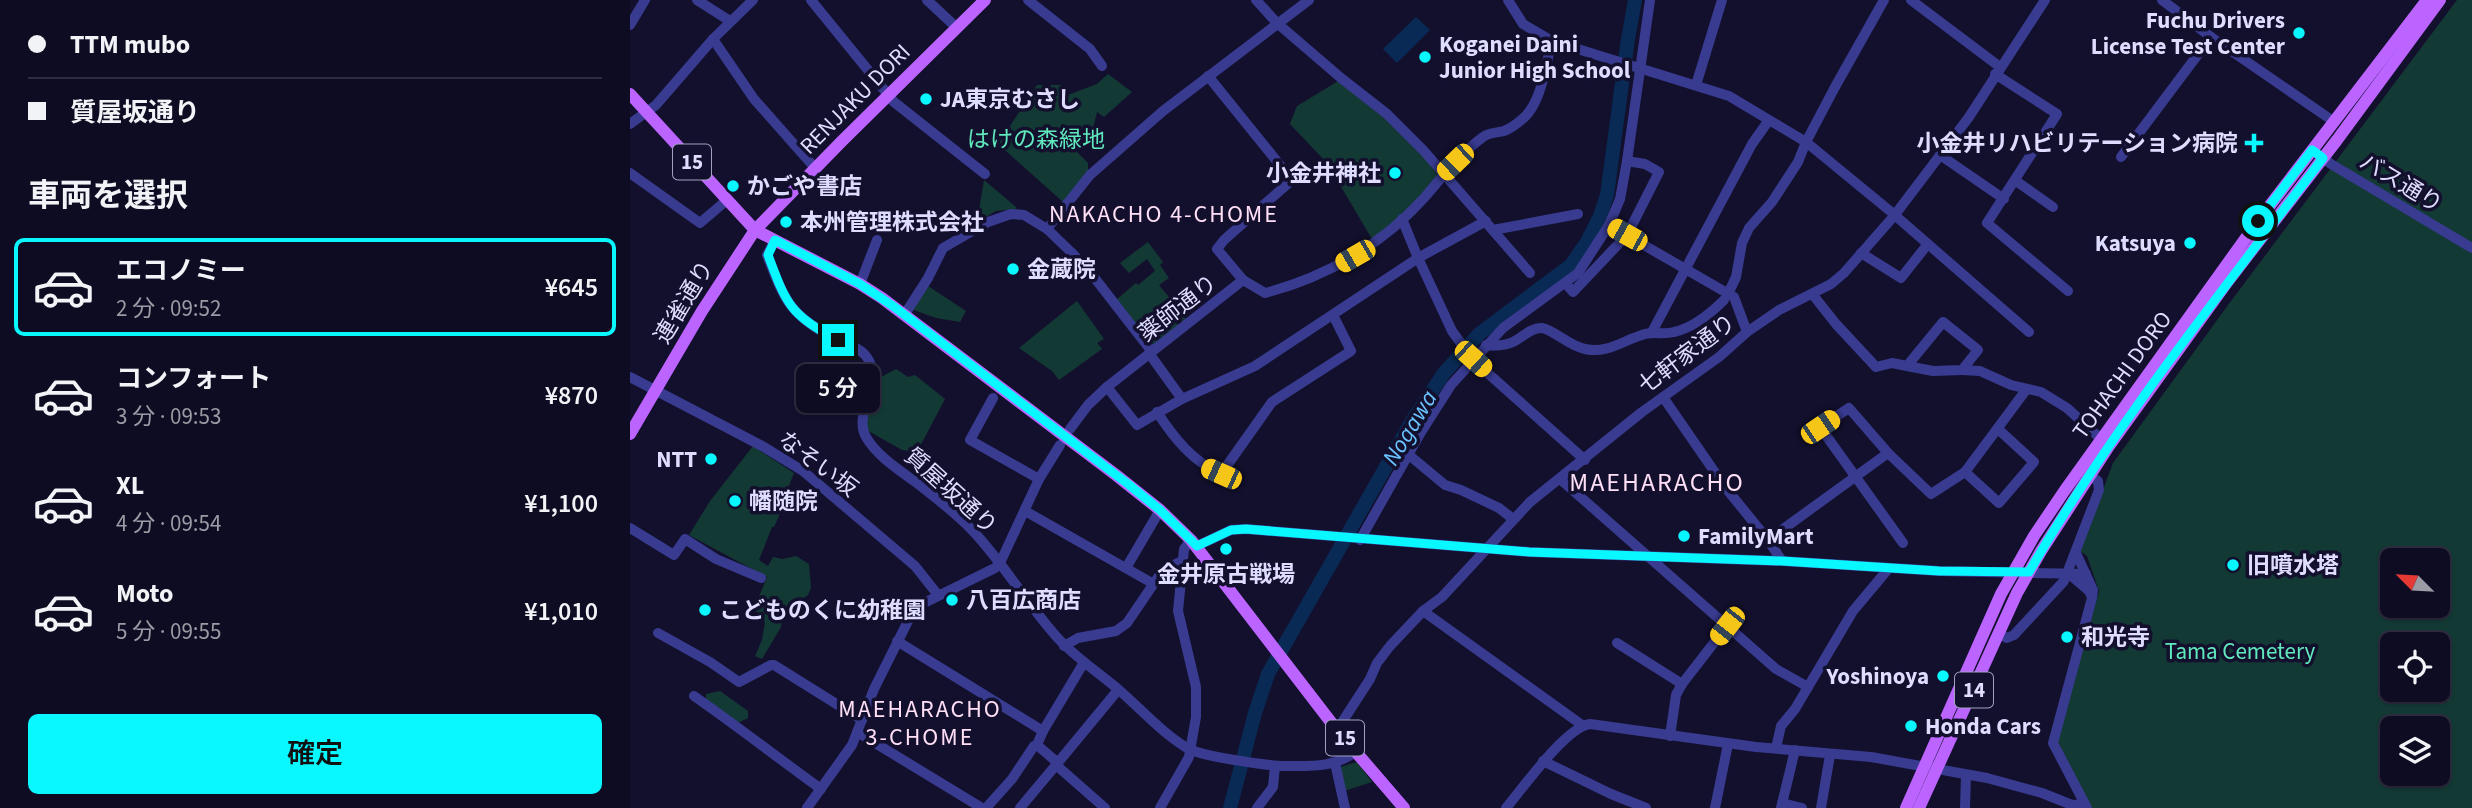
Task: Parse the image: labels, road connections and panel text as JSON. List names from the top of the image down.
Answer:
{
  "streets": {
    "main road": [
      "RENJAKU DORI",
      "15",
      "連雀通り",
      "TOHACHI DORO",
      "14"
    ],
    "street": [
      "バス通り",
      "薬師通り",
      "七軒家通り",
      "なそい坂",
      "質屋坂通り"
    ]
  },
  "crossings": [
    ["RENJAKU DORI", "15"],
    ["RENJAKU DORI", "連雀通り"],
    ["15", "連雀通り"],
    ["15", "七軒家通り"],
    ["15", "質屋坂通り"],
    ["バス通り", "TOHACHI DORO"],
    ["連雀通り", "なそい坂"]
  ],
  "districts": ["NAKACHO 4-CHOME", "MAEHARACHO", "MAEHARACHO 3-CHOME"],
  "water": ["Nogawa"],
  "parks": ["はけの森緑地", "Tama Cemetery"],
  "places": {
    "other": [
      "Fuchu Drivers License Test Center",
      "Koganei Daini Junior High School",
      "JA東京むさし",
      "小金井神社",
      "かごや書店",
      "本州管理株式会社",
      "Katsuya",
      "金蔵院",
      "NTT",
      "幡随院",
      "FamilyMart",
      "金井原古戦場",
      "旧噴水塔",
      "八百広商店",
      "こどものくに幼稚園",
      "和光寺",
      "Yoshinoya",
      "Honda Cars"
    ],
    "health": ["小金井リハビリテーション病院"]
  },
  "north": "top left",
  "page": {
    "banner": ["TTM mubo", "質屋坂通り"],
    "heading": "車両を選択",
    "list": [
      {
        "name": "エコノミー",
        "note": "2 分 · 09:52",
        "value": "¥645"
      },
      {
        "name": "コンフォート",
        "note": "3 分 · 09:53",
        "value": "¥870"
      },
      {
        "name": "XL",
        "note": "4 分 · 09:54",
        "value": "¥1,100"
      },
      {
        "name": "Moto",
        "note": "5 分 · 09:55",
        "value": "¥1,010"
      }
    ],
    "bubble": "5 分",
    "buttons": "確定"
  }
}
